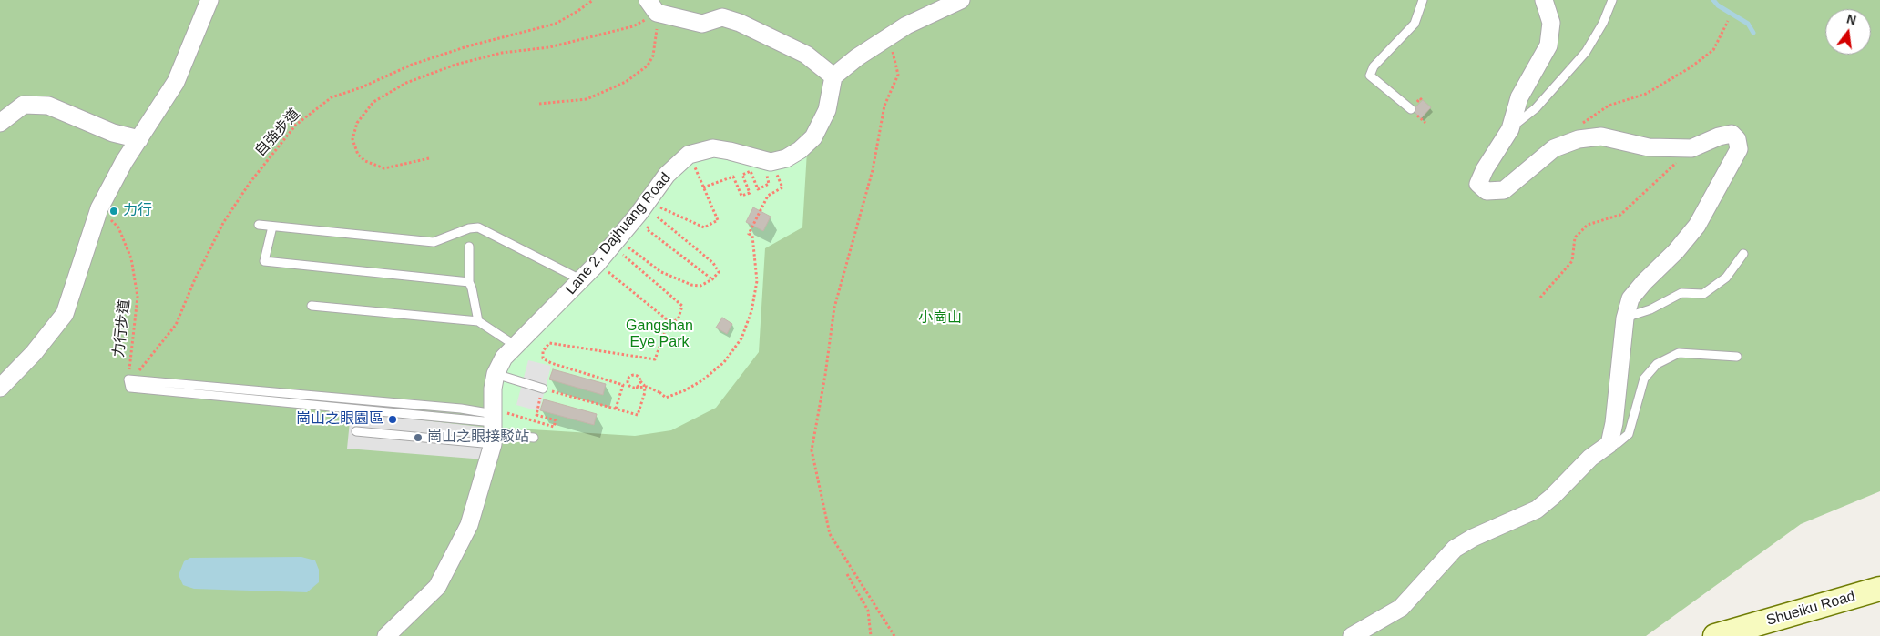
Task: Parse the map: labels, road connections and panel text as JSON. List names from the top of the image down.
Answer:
{
  "streets": {
    "street": ["Lane 2, Dajhuang Road", "Shueiku Road"],
    "path": ["自強步道", "力行步道"]
  },
  "crossings": [
    ["自強步道", "力行步道"]
  ],
  "parks": ["小崗山", "Gangshan Eye Park"],
  "places": ["力行", "崗山之眼園區", "崗山之眼接駁站"],
  "north": "top"
}
